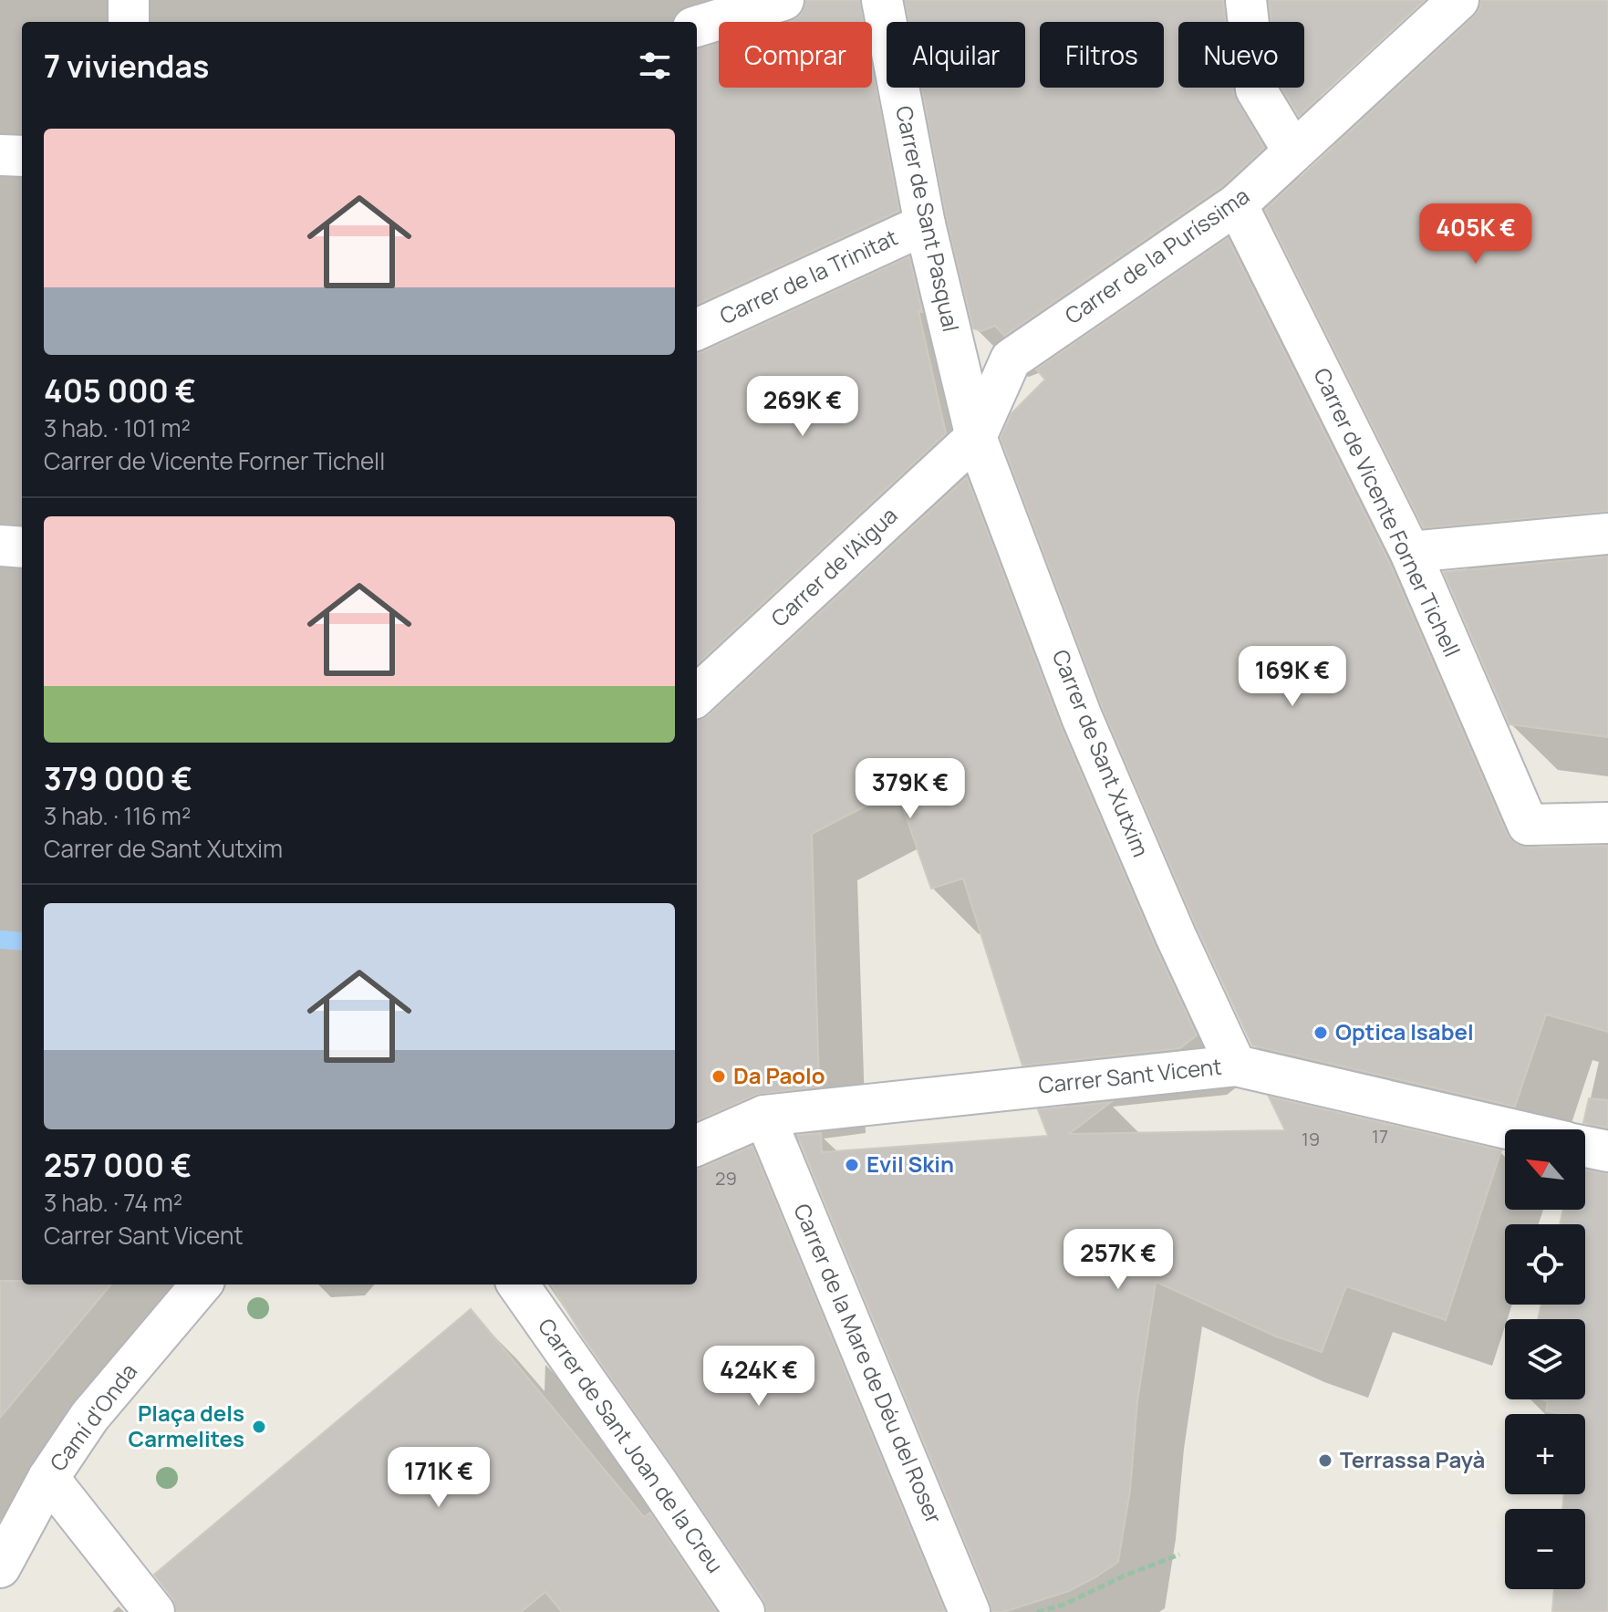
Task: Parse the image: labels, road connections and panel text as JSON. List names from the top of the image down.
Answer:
{
  "streets": {
    "street": [
      "Carrer de Sant Pasqual",
      "Carrer de la Puríssima",
      "Carrer de la Trinitat",
      "Carrer de Vicente Forner Tichell",
      "Carrer de l'Aigua",
      "Carrer de Sant Xutxim",
      "Carrer Sant Vicent",
      "Carrer de la Mare de Déu del Roser",
      "Camí d'Onda",
      "Carrer de Sant Joan de la Creu"
    ]
  },
  "crossings": [
    ["Carrer de Sant Pasqual", "Carrer de la Puríssima"],
    ["Carrer de Sant Pasqual", "Carrer de la Trinitat"],
    ["Carrer de Sant Pasqual", "Carrer de l'Aigua"],
    ["Carrer de Sant Pasqual", "Carrer de Sant Xutxim"],
    ["Carrer de la Puríssima", "Carrer de Vicente Forner Tichell"],
    ["Carrer de la Puríssima", "Carrer de l'Aigua"],
    ["Carrer de la Puríssima", "Carrer de Sant Xutxim"],
    ["Carrer de l'Aigua", "Carrer de Sant Xutxim"],
    ["Carrer de Sant Xutxim", "Carrer Sant Vicent"],
    ["Carrer Sant Vicent", "Carrer de la Mare de Déu del Roser"]
  ],
  "places": [
    "Optica Isabel",
    "Da Paolo",
    "Evil Skin",
    "Plaça dels Carmelites",
    "Terrassa Payà"
  ],
  "house_numbers": ["17", "19", "29"],
  "north": "top left",
  "page": {
    "chip": [
      "Comprar",
      "Alquilar",
      "Filtros",
      "Nuevo"
    ],
    "heading": "7 viviendas",
    "list": [
      {
        "name": "405 000 €",
        "note": "3 hab. · 101 m² · Carrer de Vicente Forner Tichell"
      },
      {
        "name": "379 000 €",
        "note": "3 hab. · 116 m² · Carrer de Sant Xutxim"
      },
      {
        "name": "257 000 €",
        "note": "3 hab. · 74 m² · Carrer Sant Vicent"
      }
    ],
    "price": [
      "405K €",
      "269K €",
      "169K €",
      "379K €",
      "257K €",
      "424K €",
      "171K €"
    ],
    "map_buttons": ["+", "−"]
  }
}
